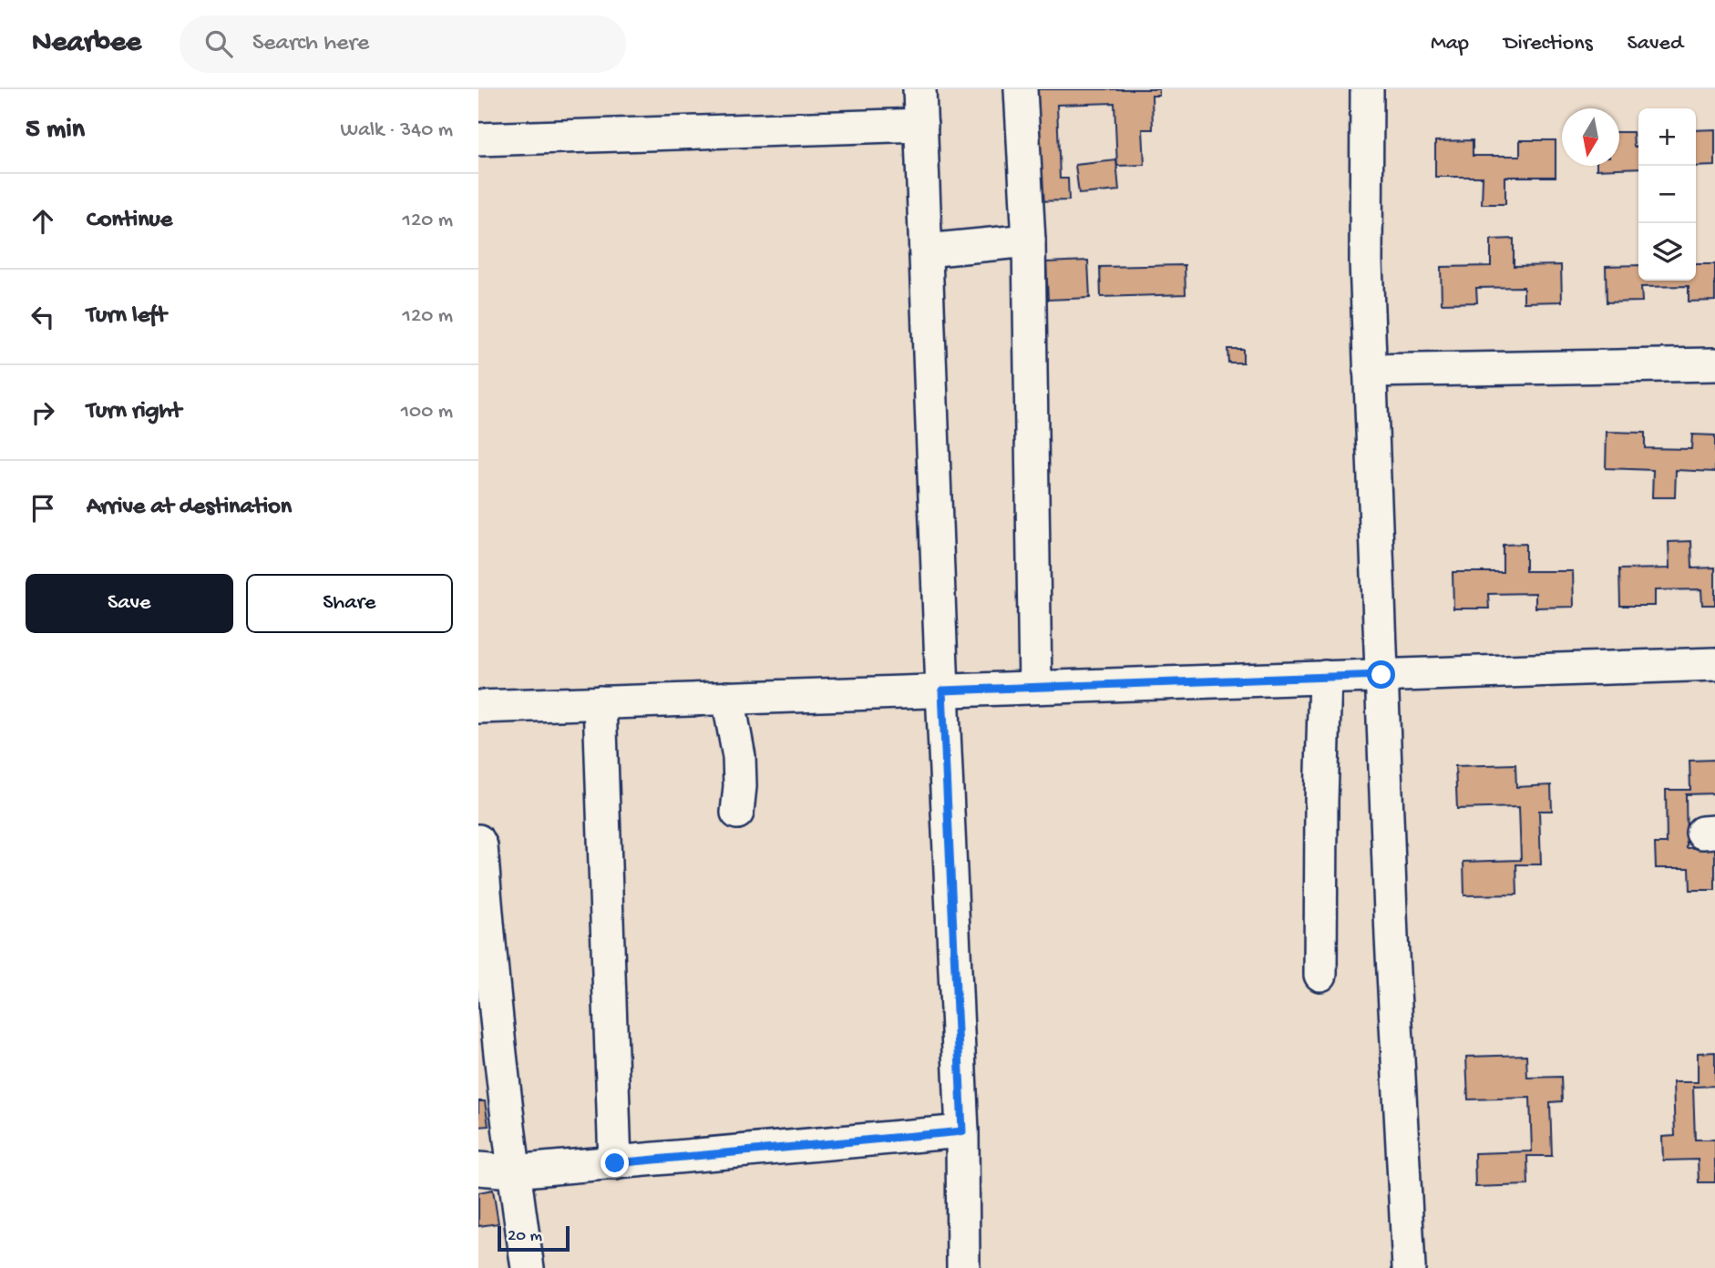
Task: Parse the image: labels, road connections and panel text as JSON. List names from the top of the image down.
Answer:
{
  "scale_bar": "20 m",
  "north": "bottom",
  "page": {
    "header": "Nearbee",
    "search": "Search here",
    "nav": ["Map", "Directions", "Saved"],
    "heading": ["5 min", "Walk · 340 m"],
    "map_buttons": ["+", "−"],
    "list": [
      ["Continue", "120 m"],
      ["Turn left", "120 m"],
      ["Turn right", "100 m"],
      "Arrive at destination"
    ],
    "buttons": ["Save", "Share"],
    "scale": "20 m"
  }
}
